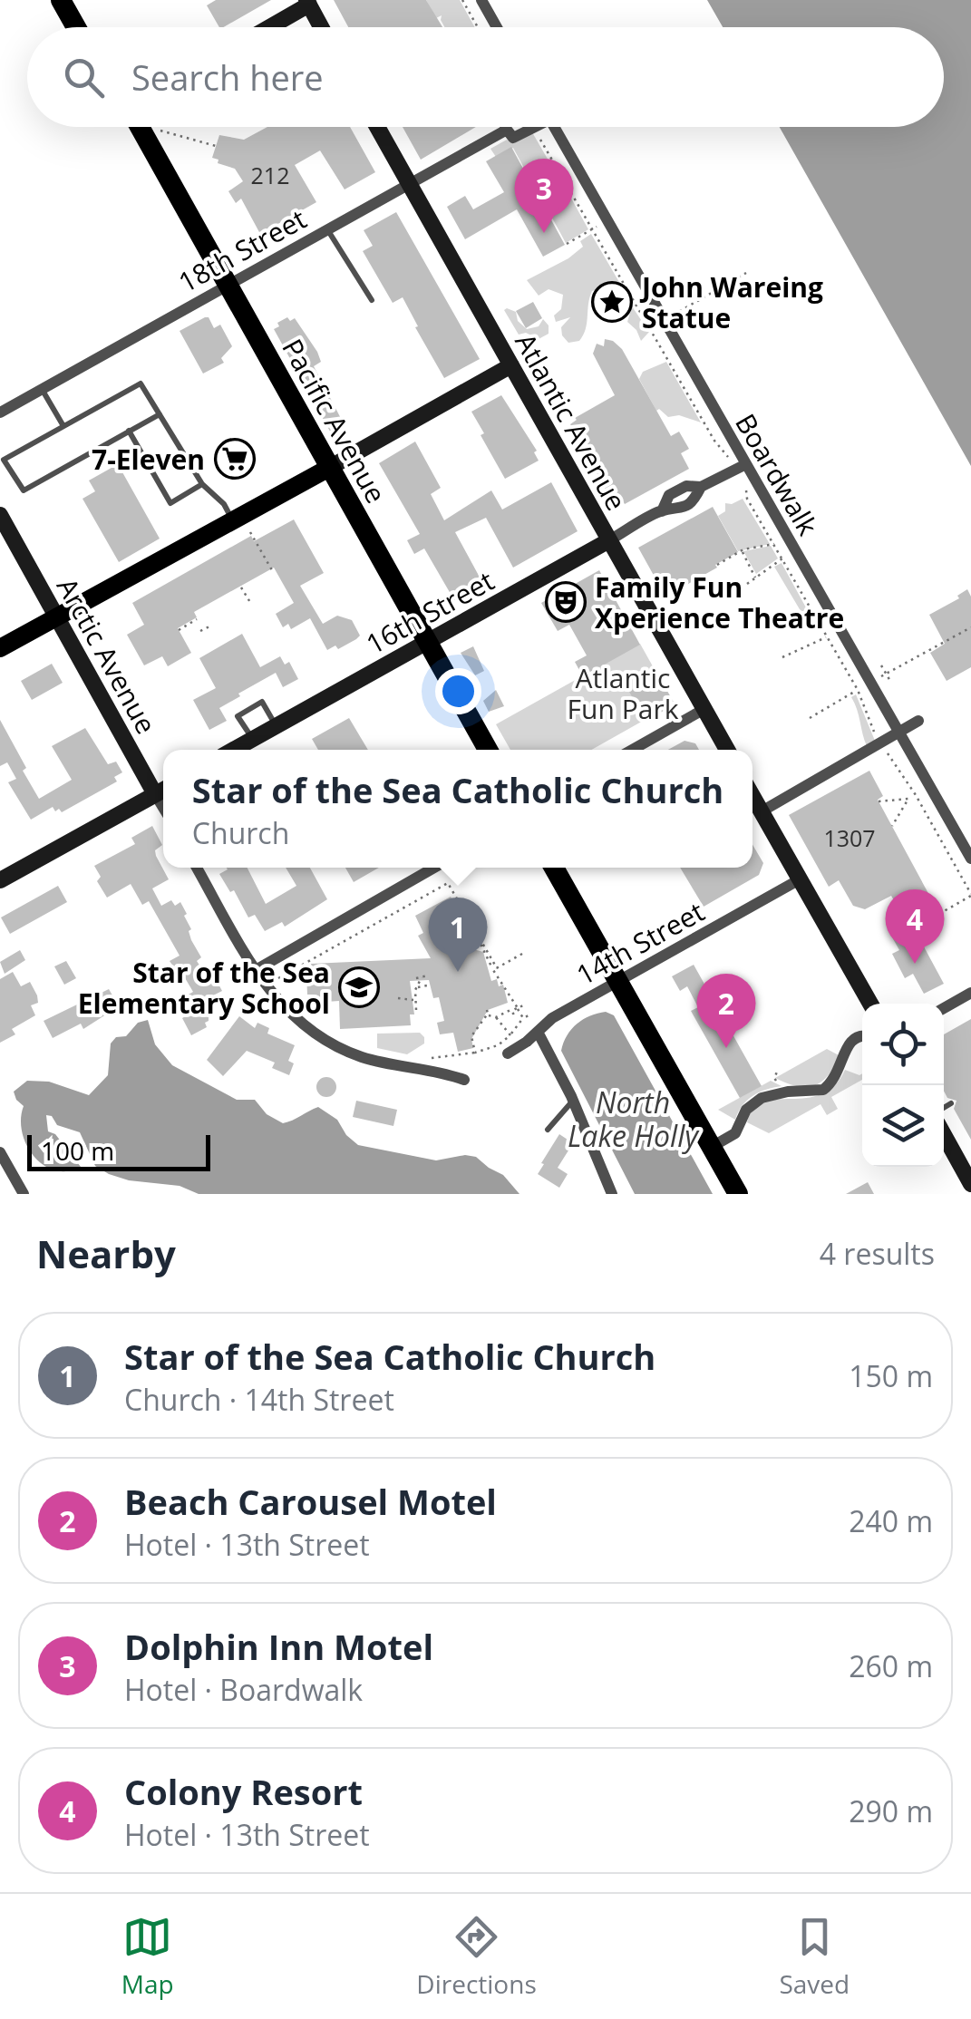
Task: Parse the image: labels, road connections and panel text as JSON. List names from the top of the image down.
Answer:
{
  "streets": {
    "highway": ["Pacific Avenue"],
    "main road": ["Atlantic Avenue", "16th Street", "Arctic Avenue"],
    "street": ["18th Street", "Boardwalk", "14th Street"]
  },
  "crossings": [
    ["18th Street", "Pacific Avenue"],
    ["18th Street", "Atlantic Avenue"],
    ["Pacific Avenue", "16th Street"],
    ["Atlantic Avenue", "16th Street"],
    ["Boardwalk", "16th Street"]
  ],
  "water": ["North Lake Holly"],
  "parks": ["Atlantic Fun Park"],
  "places": {
    "place": ["John Wareing Statue"],
    "supermarket": ["7-Eleven"],
    "theatre": ["Family Fun Xperience Theatre"],
    "school or university": ["Star of the Sea Elementary School"]
  },
  "house_numbers": ["212", "1307"],
  "scale_bar": "100 m",
  "page": {
    "search": "Search here",
    "pins": [
      "3",
      "4",
      "1",
      "2"
    ],
    "popup": ["Star of the Sea Catholic Church", "Church"],
    "scale": "100 m",
    "heading": ["Nearby", "4 results"],
    "list": [
      {
        "mark": "1",
        "name": "Star of the Sea Catholic Church",
        "note": "Church · 14th Street",
        "value": "150 m"
      },
      {
        "mark": "2",
        "name": "Beach Carousel Motel",
        "note": "Hotel · 13th Street",
        "value": "240 m"
      },
      {
        "mark": "3",
        "name": "Dolphin Inn Motel",
        "note": "Hotel · Boardwalk",
        "value": "260 m"
      },
      {
        "mark": "4",
        "name": "Colony Resort",
        "note": "Hotel · 13th Street",
        "value": "290 m"
      }
    ],
    "nav": ["Map", "Directions", "Saved"]
  }
}
